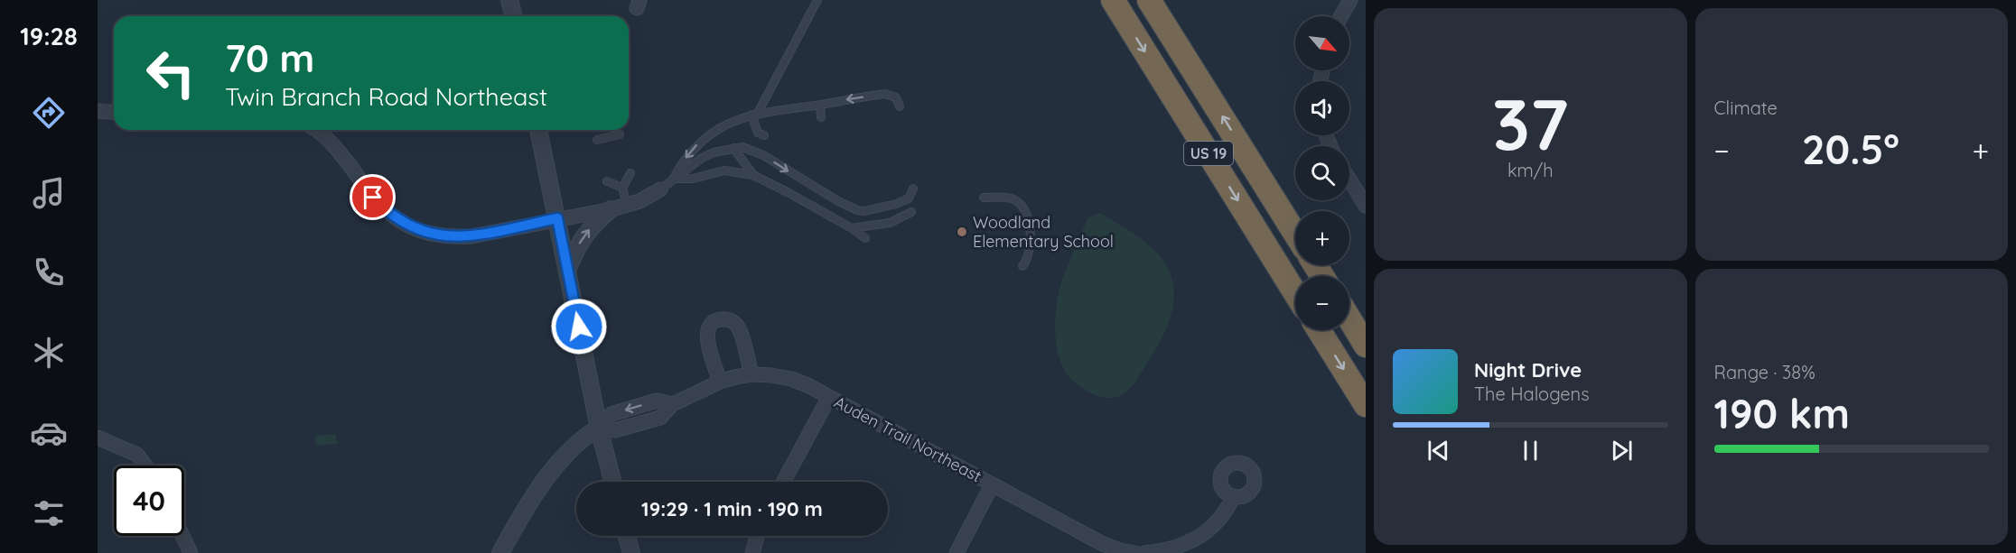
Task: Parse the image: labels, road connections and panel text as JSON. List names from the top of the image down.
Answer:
{
  "streets": {
    "highway": ["US 19"],
    "street": ["Auden Trail Northeast"]
  },
  "places": ["Woodland Elementary School"],
  "north": "bottom right",
  "page": {
    "tabs": "19:28",
    "tile": [
      ["37", "km/h"],
      "Climate",
      ["Range · 38%", "190 km"]
    ],
    "map_buttons": ["+", "−"],
    "turn": ["70 m", "Twin Branch Road Northeast"],
    "heat": ["−", "20.5°", "+"],
    "song": ["Night Drive", "The Halogens"],
    "limit": "40",
    "trip": "19:29 · 1 min · 190 m"
  }
}
